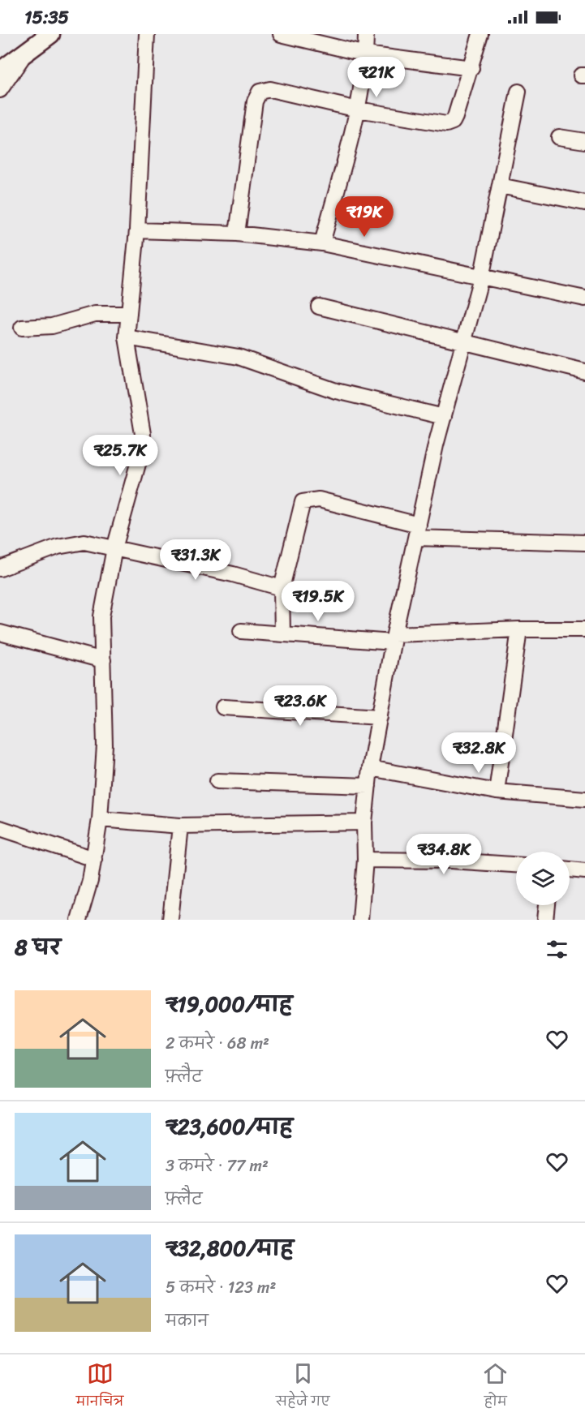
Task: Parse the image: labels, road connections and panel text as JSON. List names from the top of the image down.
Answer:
{
  "page": {
    "status": "15:35",
    "price": [
      "₹21K",
      "₹19K",
      "₹25.7K",
      "₹31.3K",
      "₹19.5K",
      "₹23.6K",
      "₹32.8K",
      "₹34.8K"
    ],
    "heading": "8 घर",
    "list": [
      {
        "name": "₹19,000/माह",
        "note": "2 कमरे · 68 m² · फ़्लैट"
      },
      {
        "name": "₹23,600/माह",
        "note": "3 कमरे · 77 m² · फ़्लैट"
      },
      {
        "name": "₹32,800/माह",
        "note": "5 कमरे · 123 m² · मकान"
      }
    ],
    "tabs": ["मानचित्र", "सहेजे गए", "होम"]
  }
}
